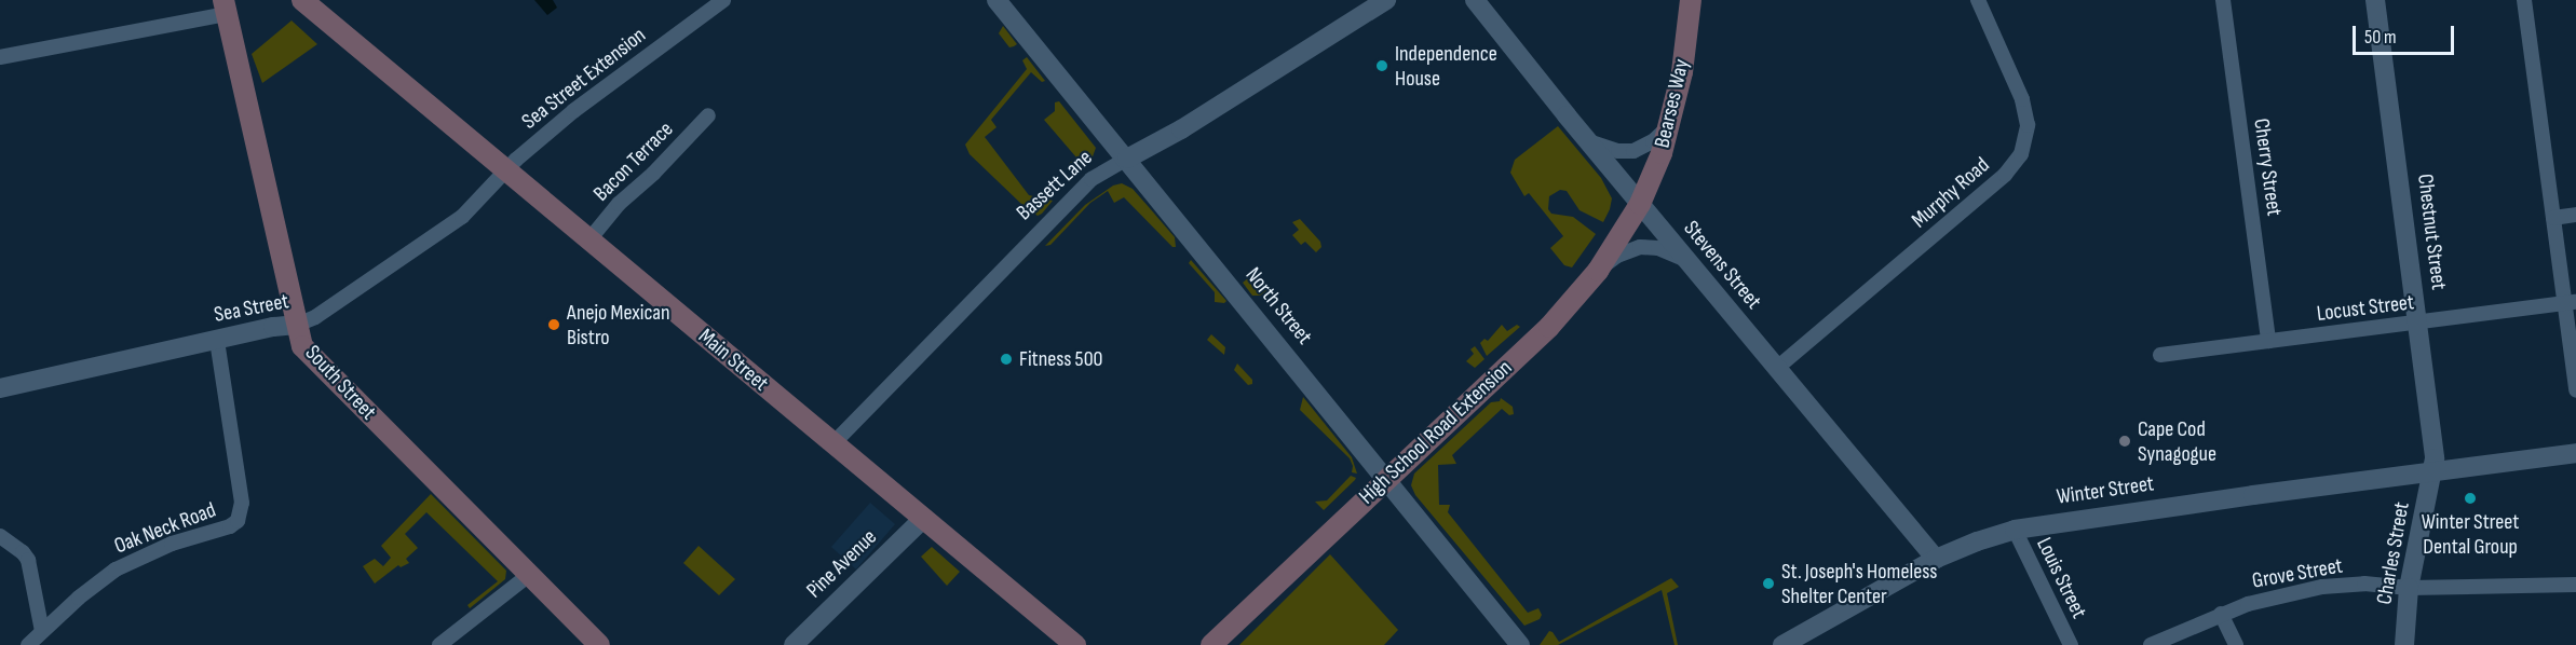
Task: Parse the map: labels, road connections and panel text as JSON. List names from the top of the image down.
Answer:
{
  "streets": {
    "main road": [
      "Bearses Way",
      "Main Street",
      "South Street",
      "High School Road Extension"
    ],
    "street": [
      "Sea Street Extension",
      "Bacon Terrace",
      "Cherry Street",
      "Bassett Lane",
      "Murphy Road",
      "Chestnut Street",
      "Stevens Street",
      "North Street",
      "Sea Street",
      "Locust Street",
      "Winter Street",
      "Oak Neck Road",
      "Charles Street",
      "Pine Avenue",
      "Grove Street",
      "Louis Street"
    ]
  },
  "crossings": [
    ["Sea Street Extension", "Sea Street"],
    ["Sea Street Extension", "Main Street"],
    ["Bearses Way", "Stevens Street"],
    ["Bearses Way", "High School Road Extension"],
    ["Bacon Terrace", "Main Street"],
    ["Cherry Street", "Locust Street"],
    ["Bassett Lane", "North Street"],
    ["Bassett Lane", "Main Street"],
    ["Murphy Road", "Stevens Street"],
    ["Chestnut Street", "Locust Street"],
    ["Chestnut Street", "Winter Street"],
    ["Chestnut Street", "Charles Street"],
    ["Stevens Street", "High School Road Extension"],
    ["Stevens Street", "Winter Street"],
    ["North Street", "High School Road Extension"],
    ["Sea Street", "Main Street"],
    ["Sea Street", "South Street"],
    ["Sea Street", "Oak Neck Road"],
    ["Main Street", "Pine Avenue"],
    ["Winter Street", "Charles Street"],
    ["Winter Street", "Louis Street"],
    ["Charles Street", "Grove Street"]
  ],
  "places": [
    "Independence House",
    "Anejo Mexican Bistro",
    "Fitness 500",
    "Cape Cod Synagogue",
    "Winter Street Dental Group",
    "St. Joseph's Homeless Shelter Center"
  ],
  "scale_bar": "50 m"
}
